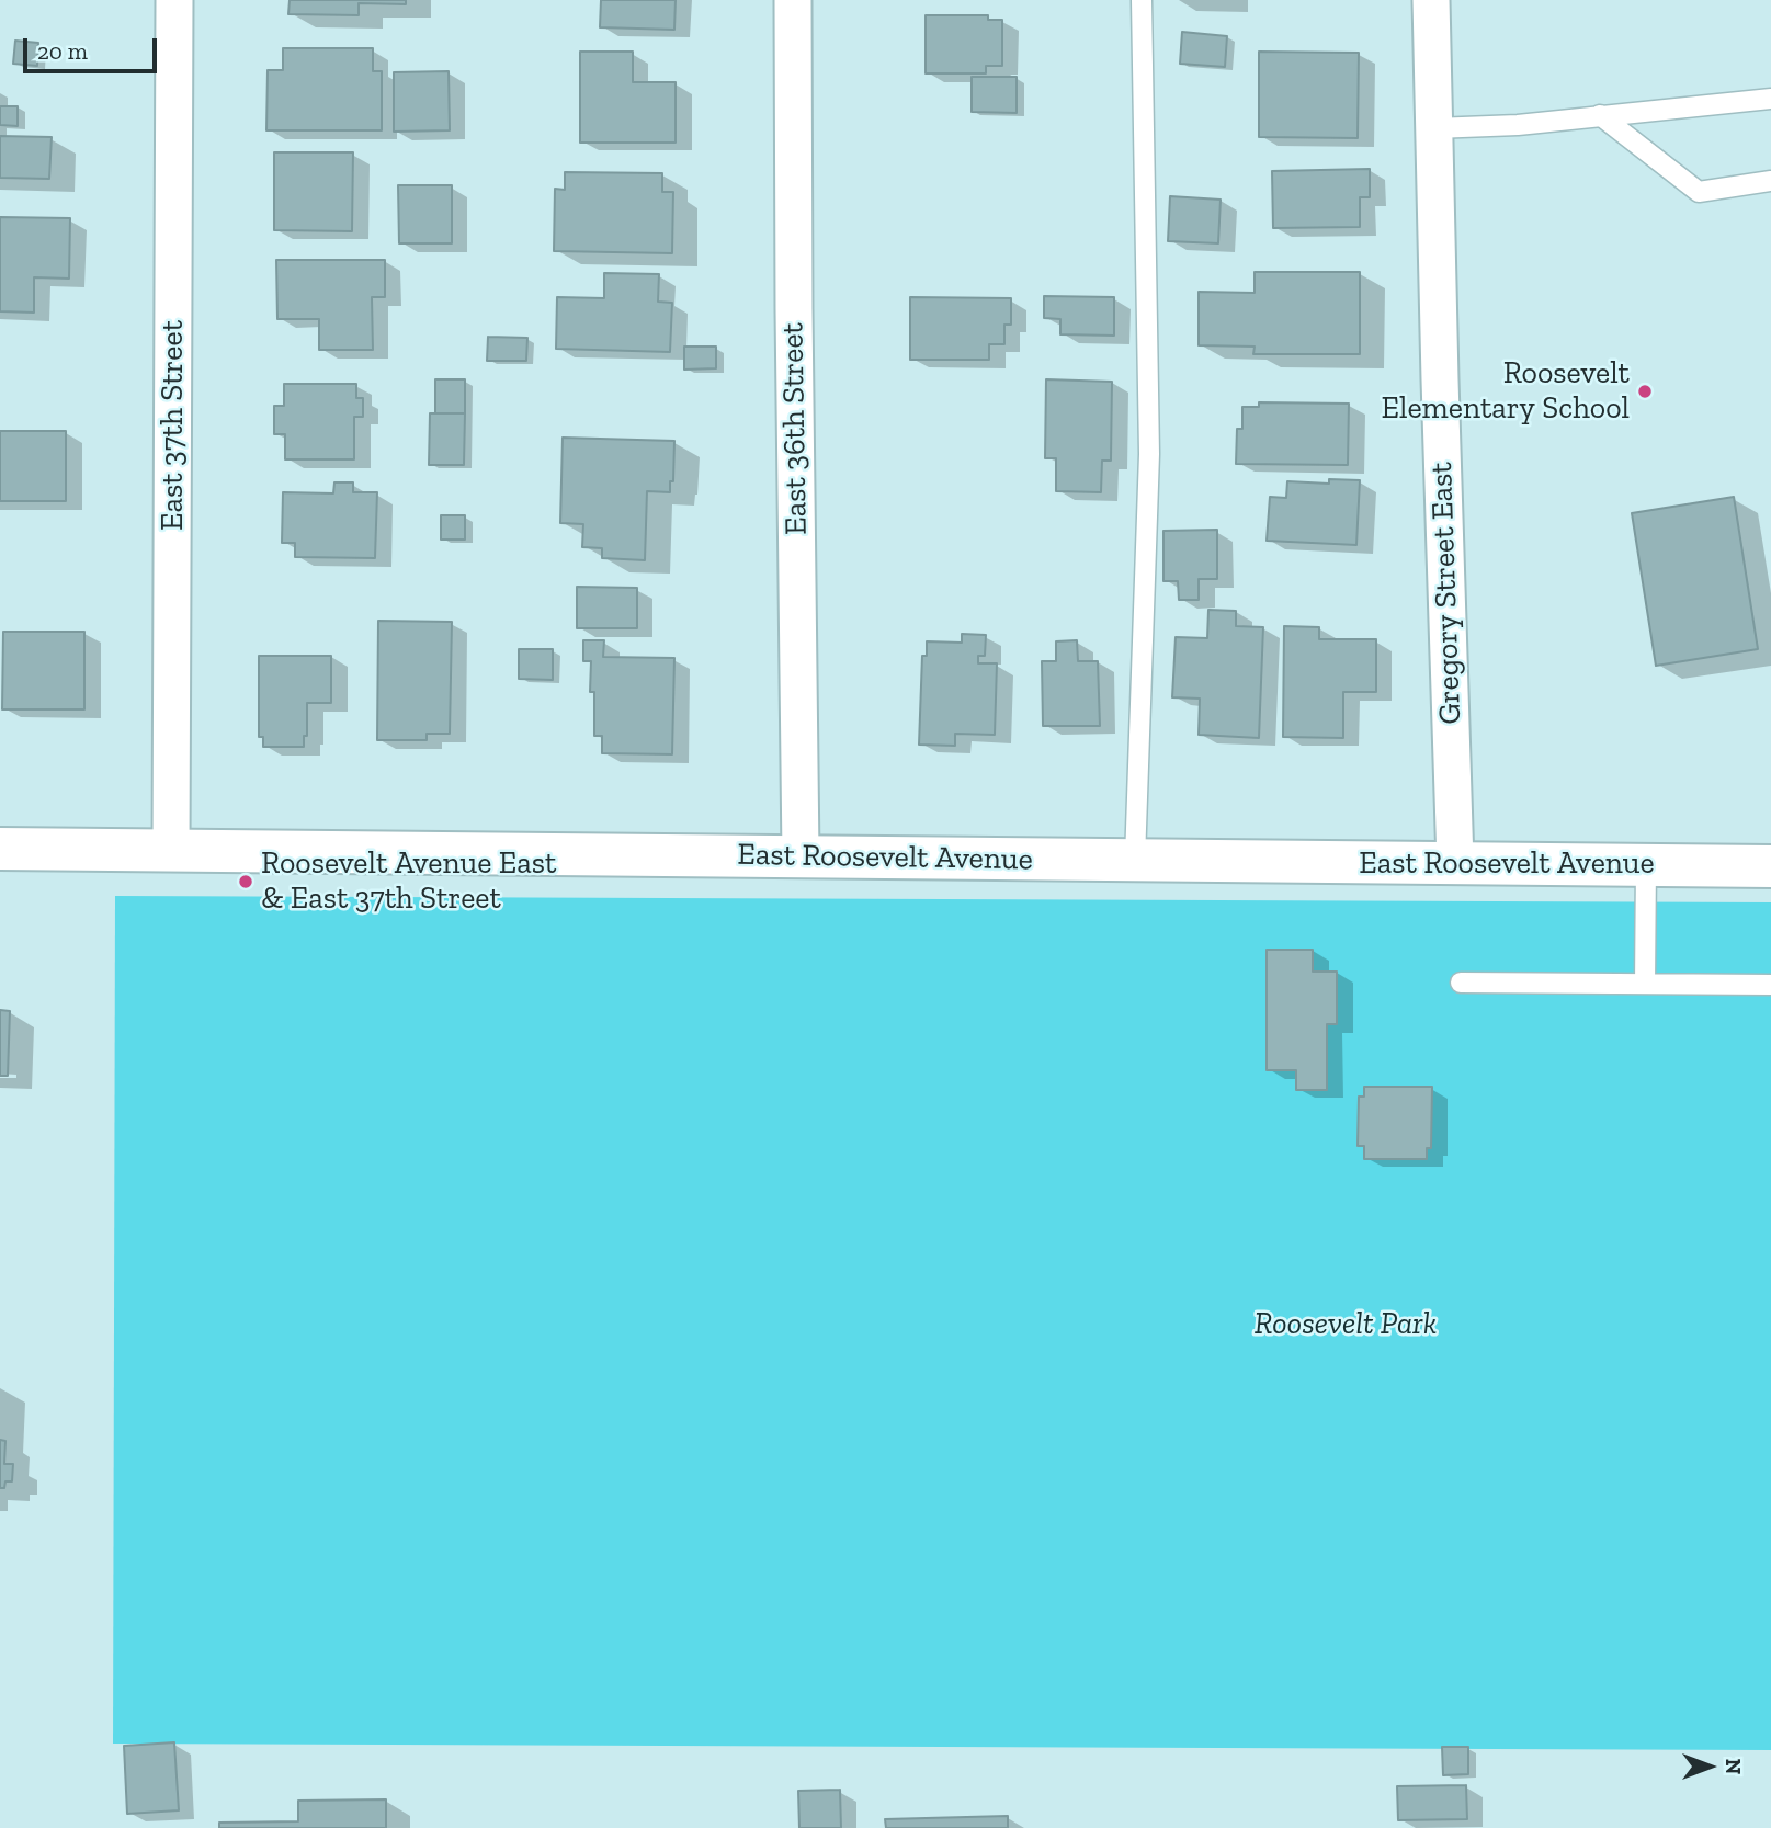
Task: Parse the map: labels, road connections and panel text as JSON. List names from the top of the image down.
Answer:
{
  "streets": {
    "street": [
      "East 37th Street",
      "East 36th Street",
      "Gregory Street East",
      "East Roosevelt Avenue"
    ]
  },
  "crossings": [
    ["East 37th Street", "East Roosevelt Avenue"],
    ["East 36th Street", "East Roosevelt Avenue"],
    ["Gregory Street East", "East Roosevelt Avenue"]
  ],
  "parks": ["Roosevelt Park"],
  "places": ["Roosevelt Elementary School", "Roosevelt Avenue East & East 37th Street"],
  "scale_bar": "20 m",
  "north": "right"
}
